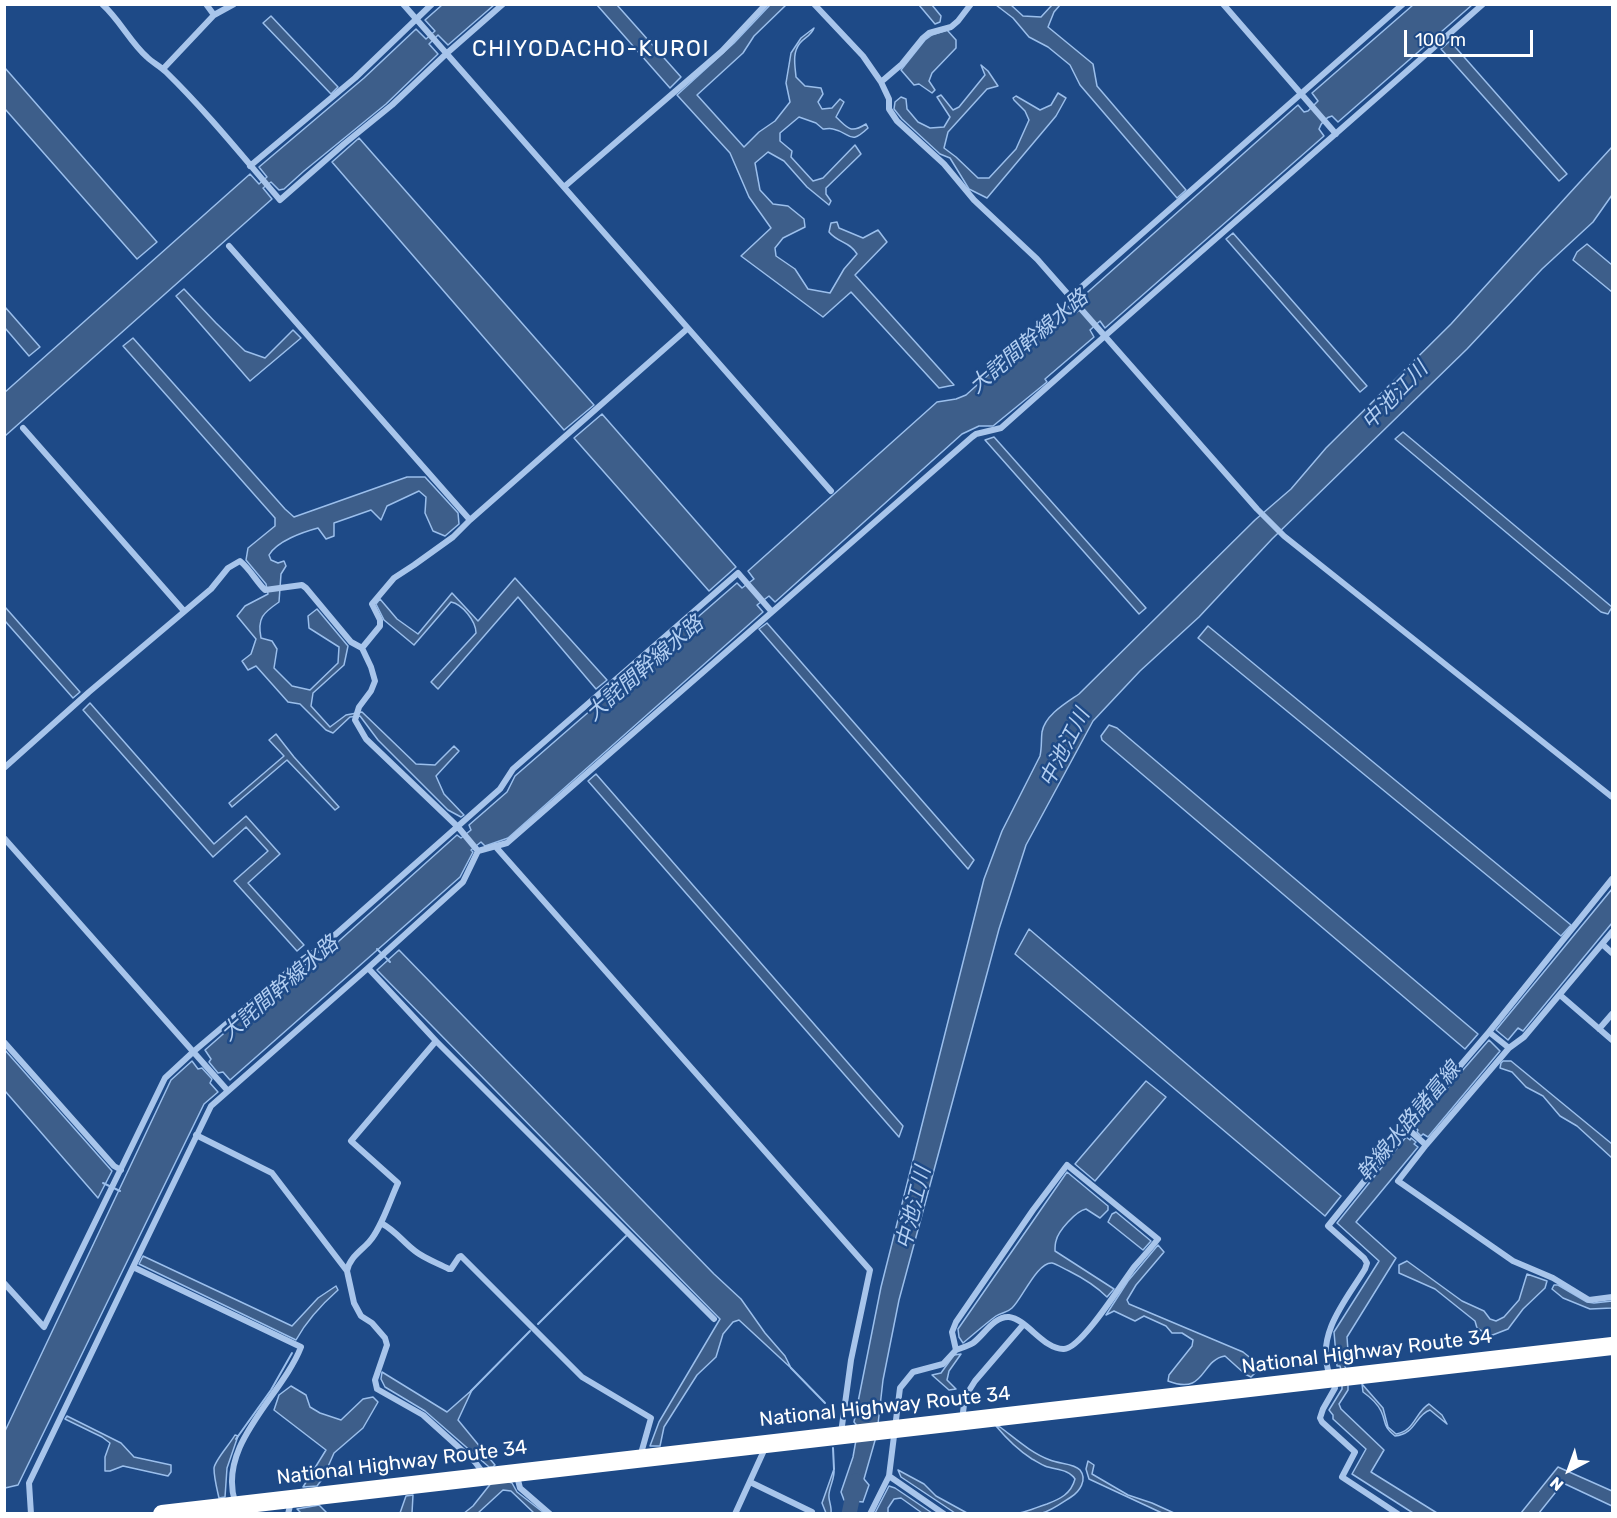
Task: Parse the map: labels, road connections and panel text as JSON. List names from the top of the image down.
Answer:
{
  "streets": {
    "highway": ["National Highway Route 34"]
  },
  "districts": ["CHIYODACHO-KUROI"],
  "water": ["大詫間幹線水路", "中池江川", "幹線水路諸富線"],
  "scale_bar": "100 m",
  "north": "bottom left"
}
